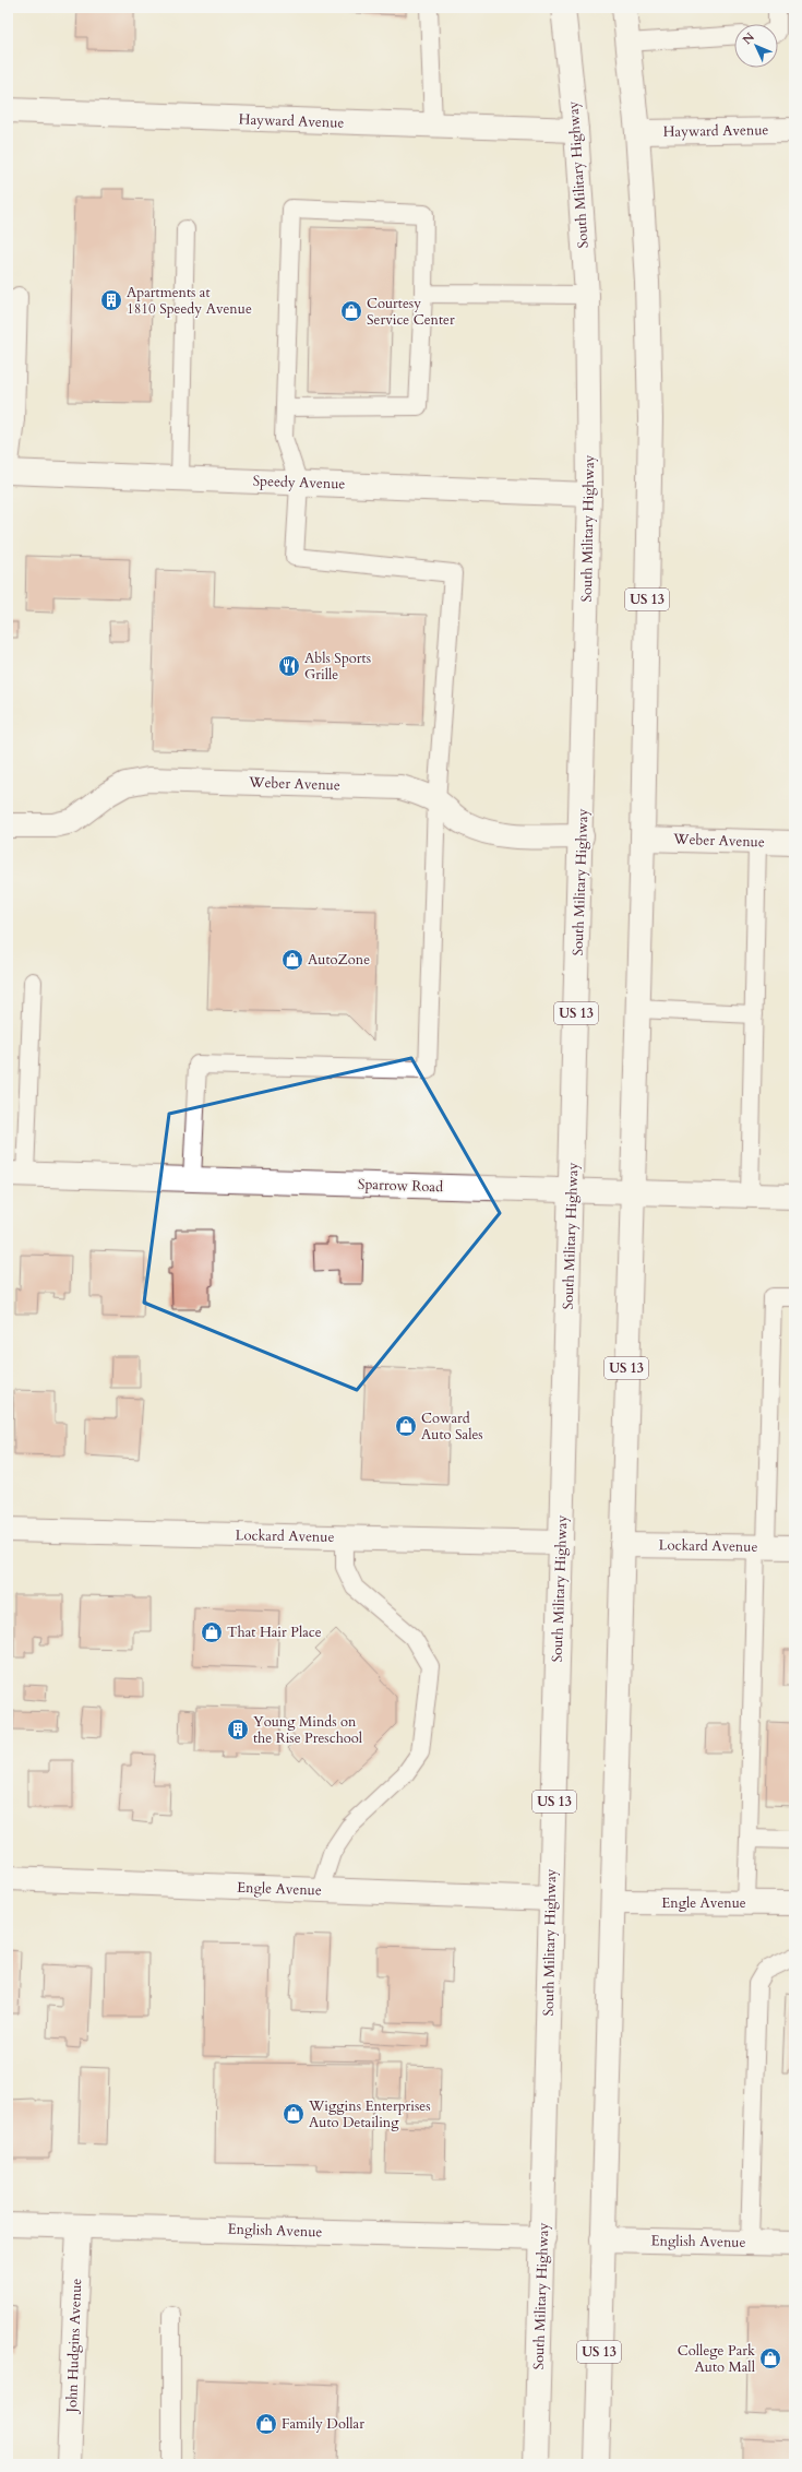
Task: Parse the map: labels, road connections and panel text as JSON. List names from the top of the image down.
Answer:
{
  "streets": {
    "street": [
      "Hayward Avenue",
      "South Military Highway",
      "Speedy Avenue",
      "US 13",
      "Weber Avenue",
      "Sparrow Road",
      "Lockard Avenue",
      "Engle Avenue",
      "English Avenue",
      "John Hudgins Avenue"
    ]
  },
  "crossings": [
    ["Hayward Avenue", "South Military Highway"],
    ["Hayward Avenue", "US 13"],
    ["South Military Highway", "Speedy Avenue"],
    ["South Military Highway", "Weber Avenue"],
    ["South Military Highway", "Sparrow Road"],
    ["South Military Highway", "Lockard Avenue"],
    ["South Military Highway", "Engle Avenue"],
    ["South Military Highway", "English Avenue"],
    ["US 13", "Weber Avenue"],
    ["US 13", "Sparrow Road"],
    ["US 13", "Lockard Avenue"],
    ["US 13", "Engle Avenue"],
    ["US 13", "English Avenue"],
    ["English Avenue", "John Hudgins Avenue"]
  ],
  "places": {
    "building": ["Apartments at 1810 Speedy Avenue", "Young Minds on the Rise Preschool"],
    "shop": [
      "Courtesy Service Center",
      "AutoZone",
      "Coward Auto Sales",
      "That Hair Place",
      "Wiggins Enterprises Auto Detailing",
      "College Park Auto Mall",
      "Family Dollar"
    ],
    "restaurant": ["Abls Sports Grille"]
  },
  "north": "top left"
}
